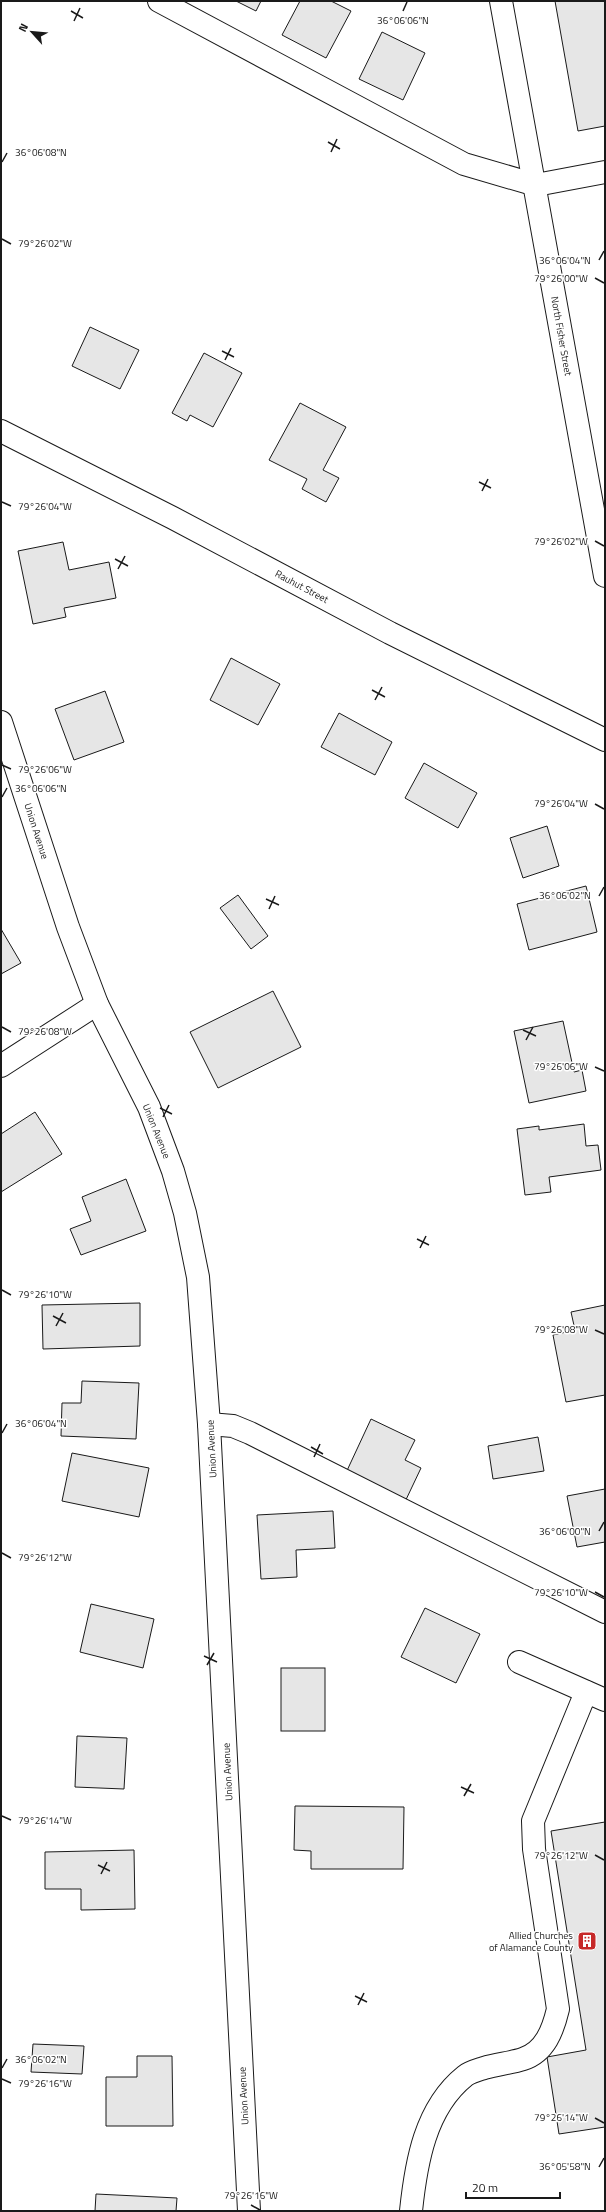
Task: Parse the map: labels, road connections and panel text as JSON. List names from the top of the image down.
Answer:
{
  "streets": {
    "street": ["North Fisher Street", "Rauhut Street", "Union Avenue"]
  },
  "places": {
    "building": ["Allied Churches of Alamance County"]
  },
  "scale_bar": "20 m",
  "north": "top left",
  "coordinates": [
    "36°06'06\"N",
    "36°06'08\"N",
    "79°26'02\"W",
    "36°06'04\"N",
    "79°26'00\"W",
    "79°26'04\"W",
    "79°26'06\"W",
    "36°06'02\"N",
    "79°26'08\"W",
    "79°26'10\"W",
    "36°06'00\"N",
    "79°26'12\"W",
    "79°26'14\"W",
    "79°26'16\"W",
    "36°05'58\"N"
  ]
}
